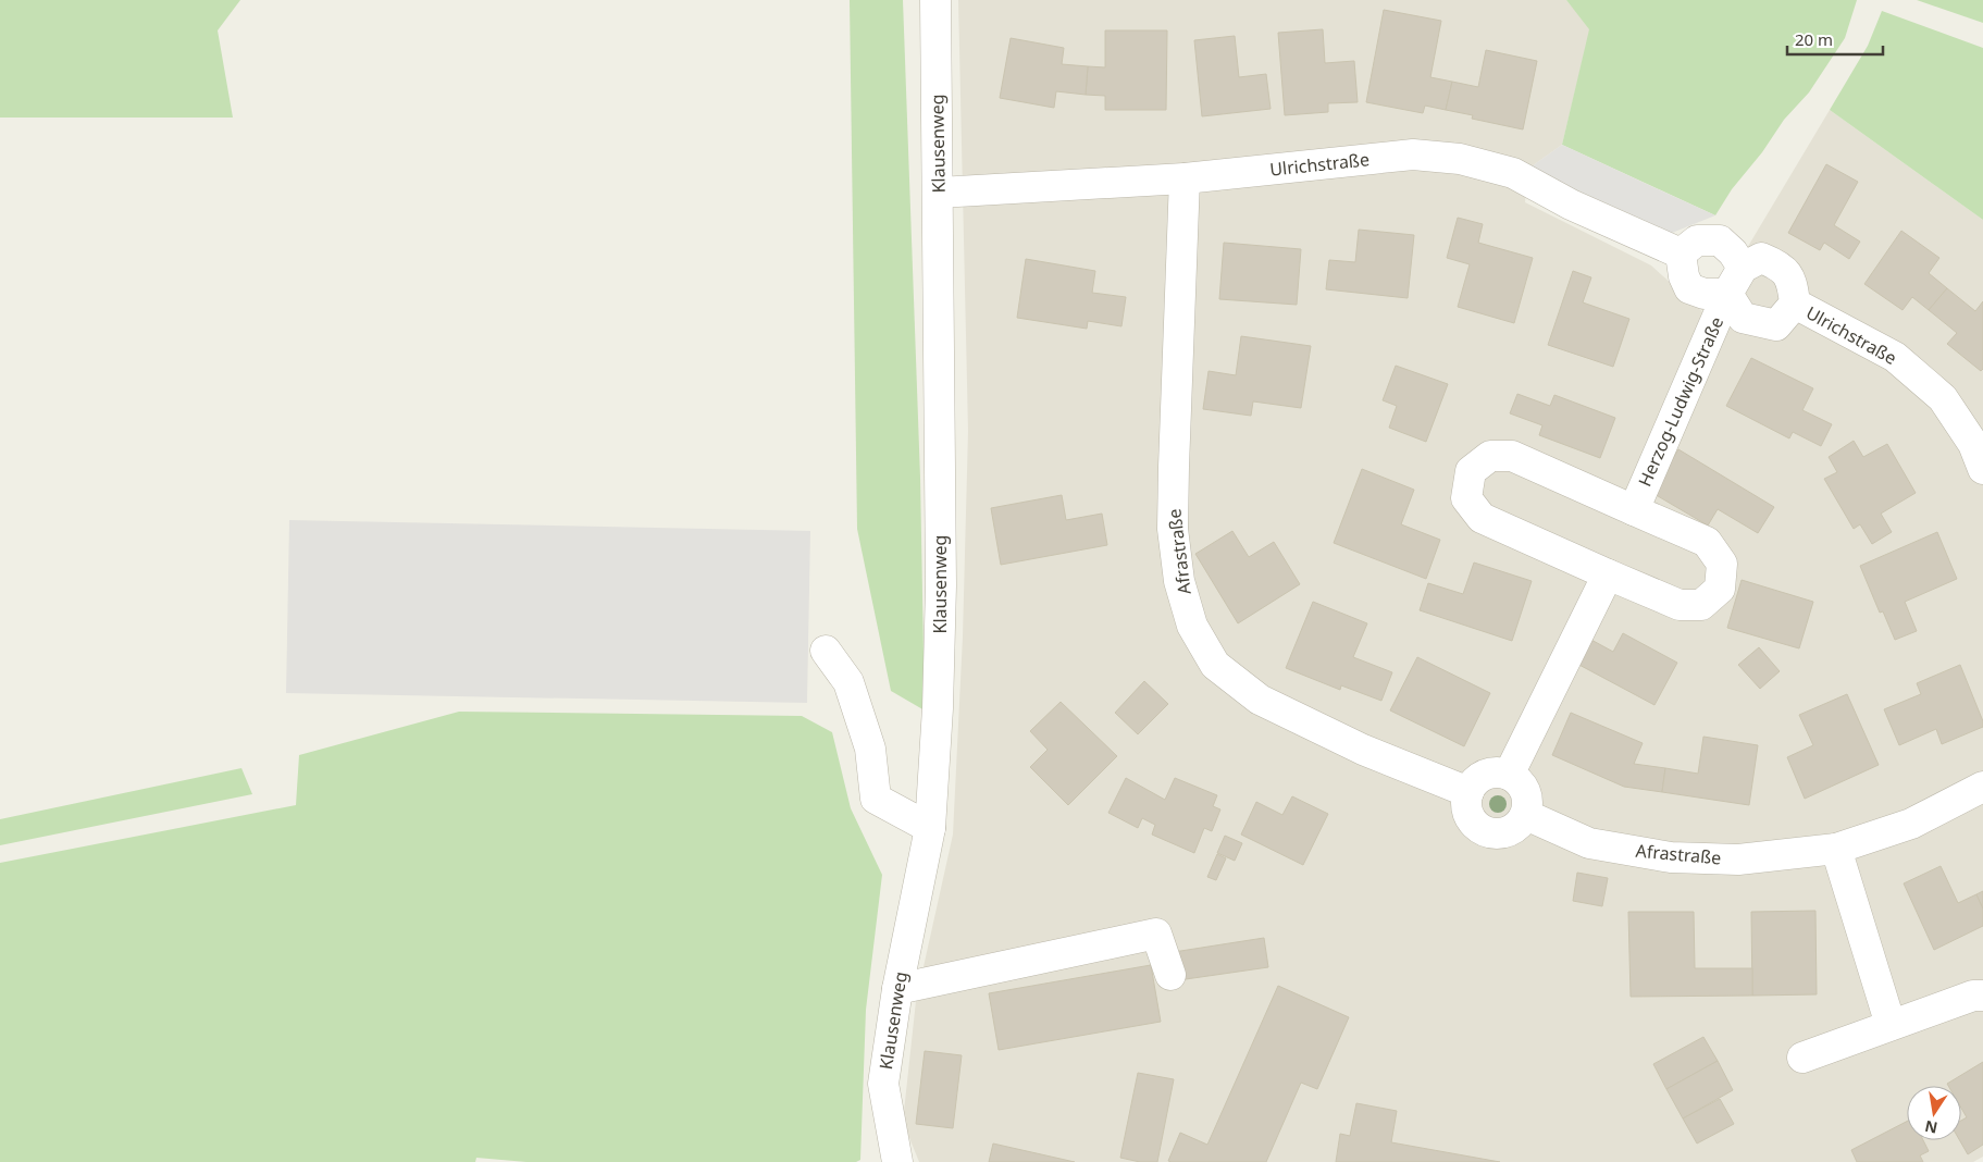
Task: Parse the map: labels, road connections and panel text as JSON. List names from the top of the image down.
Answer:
{
  "streets": {
    "street": [
      "Klausenweg",
      "Ulrichstraße",
      "Herzog-Ludwig-Straße",
      "Afrastraße"
    ]
  },
  "crossings": [
    ["Klausenweg", "Ulrichstraße"],
    ["Ulrichstraße", "Herzog-Ludwig-Straße"],
    ["Ulrichstraße", "Afrastraße"]
  ],
  "scale_bar": "20 m",
  "north": "bottom"
}
